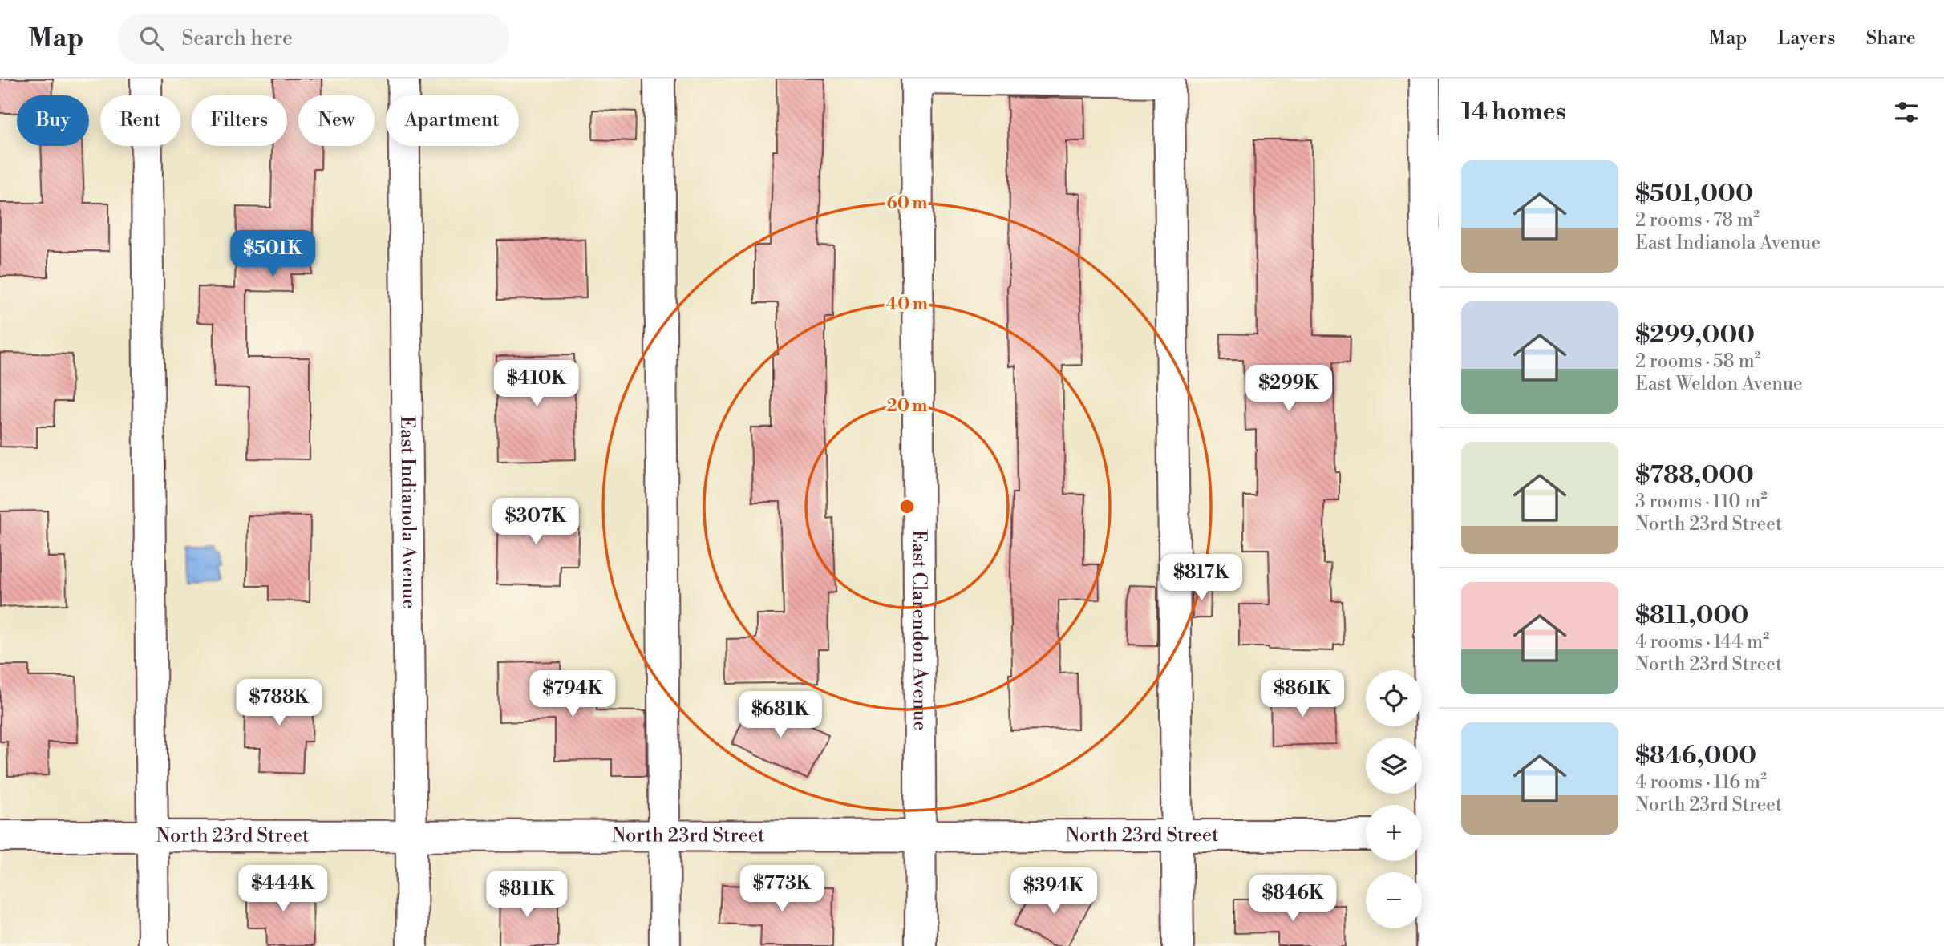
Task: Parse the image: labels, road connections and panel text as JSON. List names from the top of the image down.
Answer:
{
  "streets": {
    "street": ["East Indianola Avenue", "East Clarendon Avenue", "North 23rd Street"]
  },
  "crossings": [
    ["East Indianola Avenue", "North 23rd Street"],
    ["East Clarendon Avenue", "North 23rd Street"]
  ],
  "page": {
    "header": "Map",
    "search": "Search here",
    "nav": ["Map", "Layers", "Share"],
    "heading": "14 homes",
    "chip": [
      "Buy",
      "Rent",
      "Filters",
      "New",
      "Apartment"
    ],
    "list": [
      {
        "name": "$501,000",
        "note": "2 rooms · 78 m² · East Indianola Avenue"
      },
      {
        "name": "$299,000",
        "note": "2 rooms · 58 m² · East Weldon Avenue"
      },
      {
        "name": "$788,000",
        "note": "3 rooms · 110 m² · North 23rd Street"
      },
      {
        "name": "$811,000",
        "note": "4 rooms · 144 m² · North 23rd Street"
      },
      {
        "name": "$846,000",
        "note": "4 rooms · 116 m² · North 23rd Street"
      }
    ],
    "price": [
      "$501K",
      "$410K",
      "$299K",
      "$307K",
      "$817K",
      "$794K",
      "$861K",
      "$788K",
      "$681K",
      "$444K",
      "$773K",
      "$394K",
      "$811K",
      "$846K"
    ],
    "map_buttons": ["+", "−"]
  },
  "rings": ["60 m", "40 m", "20 m"]
}
